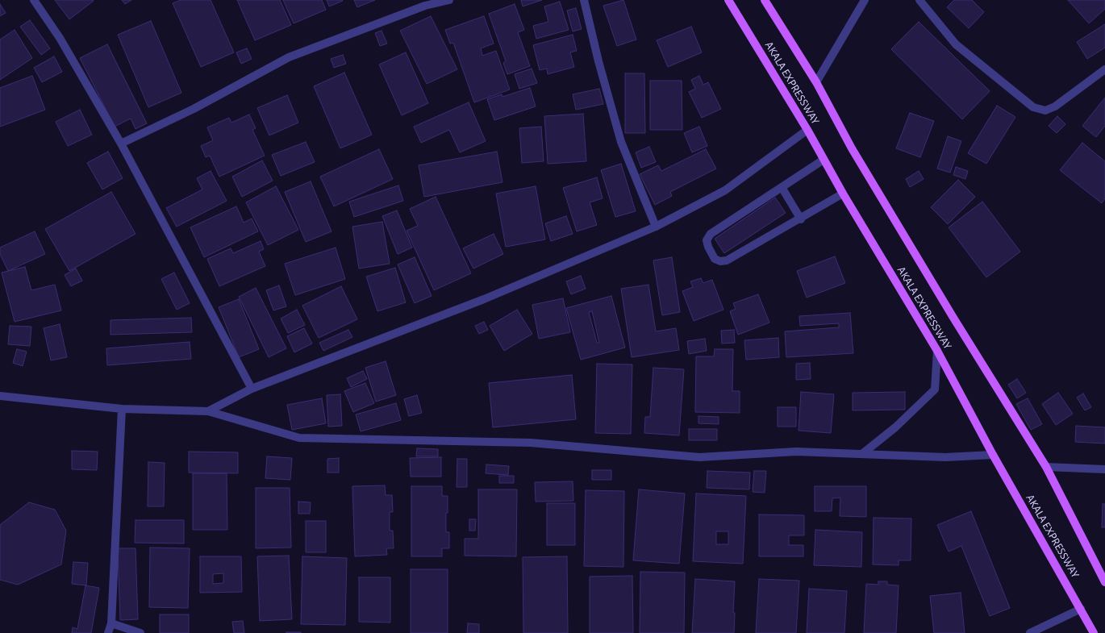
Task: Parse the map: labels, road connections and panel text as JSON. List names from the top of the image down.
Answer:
{
  "streets": {
    "main road": ["AKALA EXPRESSWAY"]
  }
}
